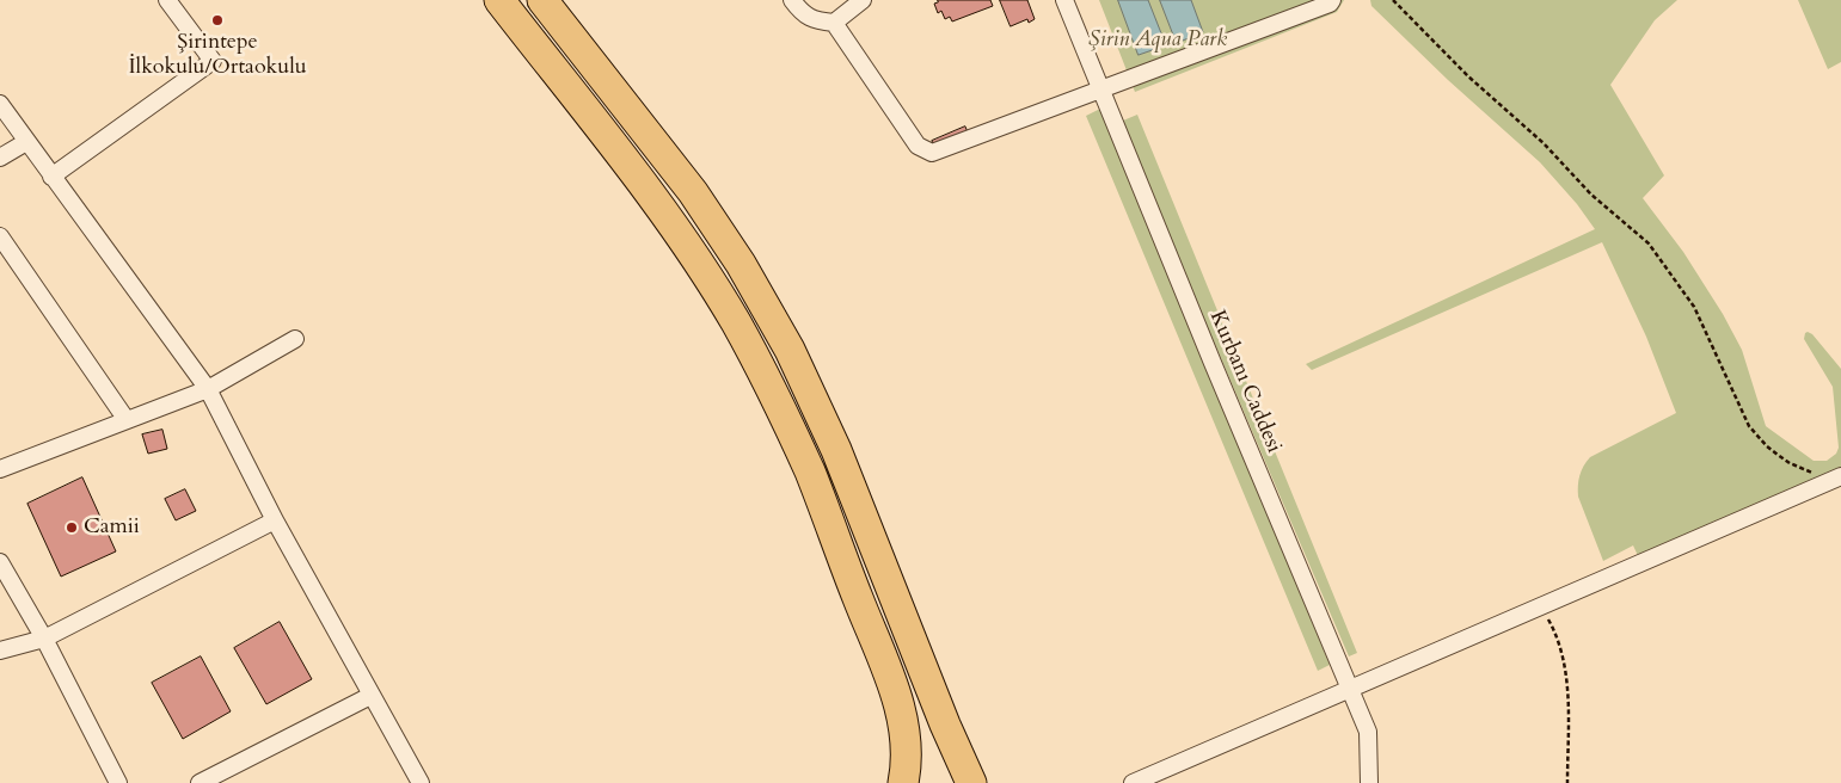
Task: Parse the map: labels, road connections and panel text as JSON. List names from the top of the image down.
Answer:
{
  "streets": {
    "street": ["Kurbanı Caddesi"]
  },
  "parks": ["Şirin Aqua Park"],
  "places": ["Şirintepe İlkokulu/Ortaokulu", "Camii"]
}
